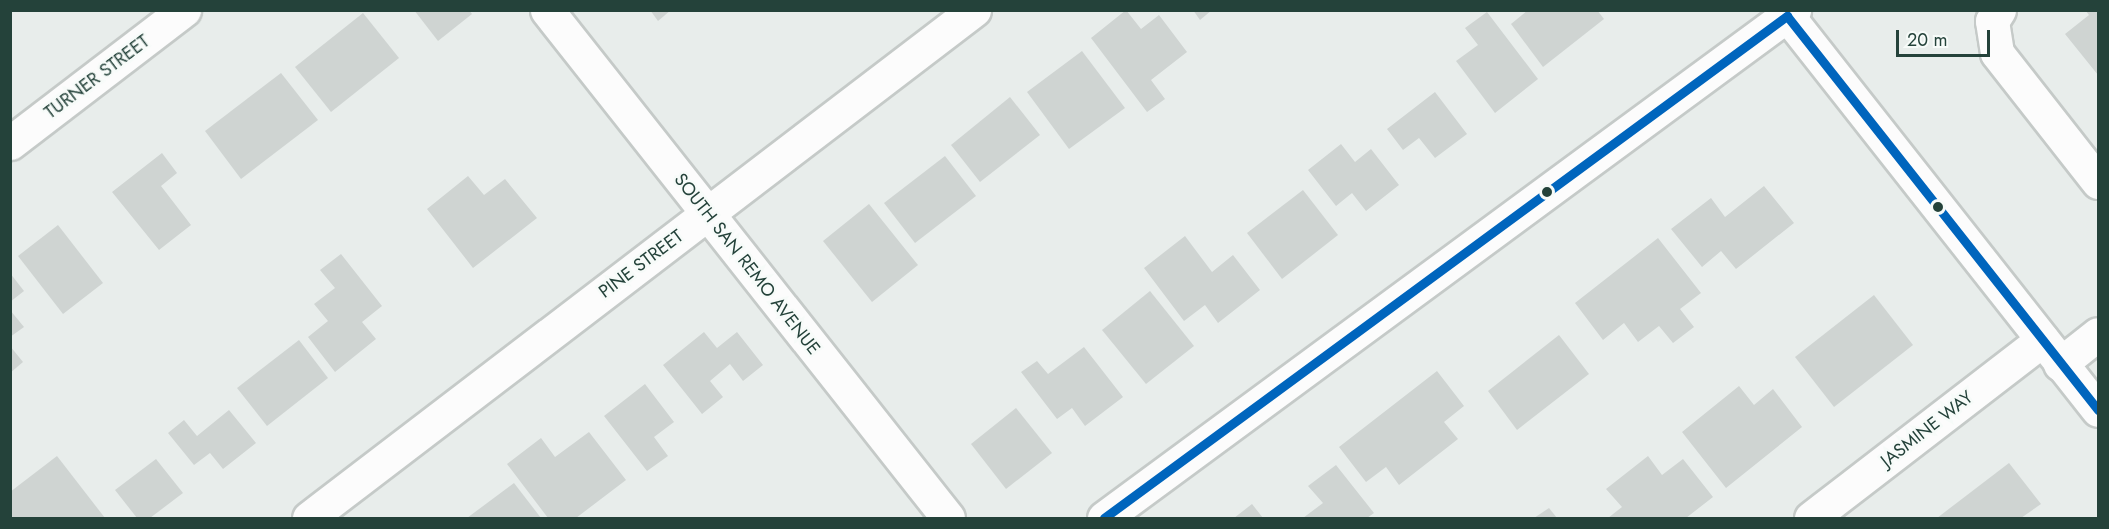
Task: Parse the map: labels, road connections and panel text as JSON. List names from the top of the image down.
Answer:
{
  "streets": {
    "street": [
      "TURNER STREET",
      "PINE STREET",
      "SOUTH SAN REMO AVENUE",
      "JASMINE WAY"
    ]
  },
  "crossings": [
    ["PINE STREET", "SOUTH SAN REMO AVENUE"]
  ],
  "scale_bar": "20 m"
}
